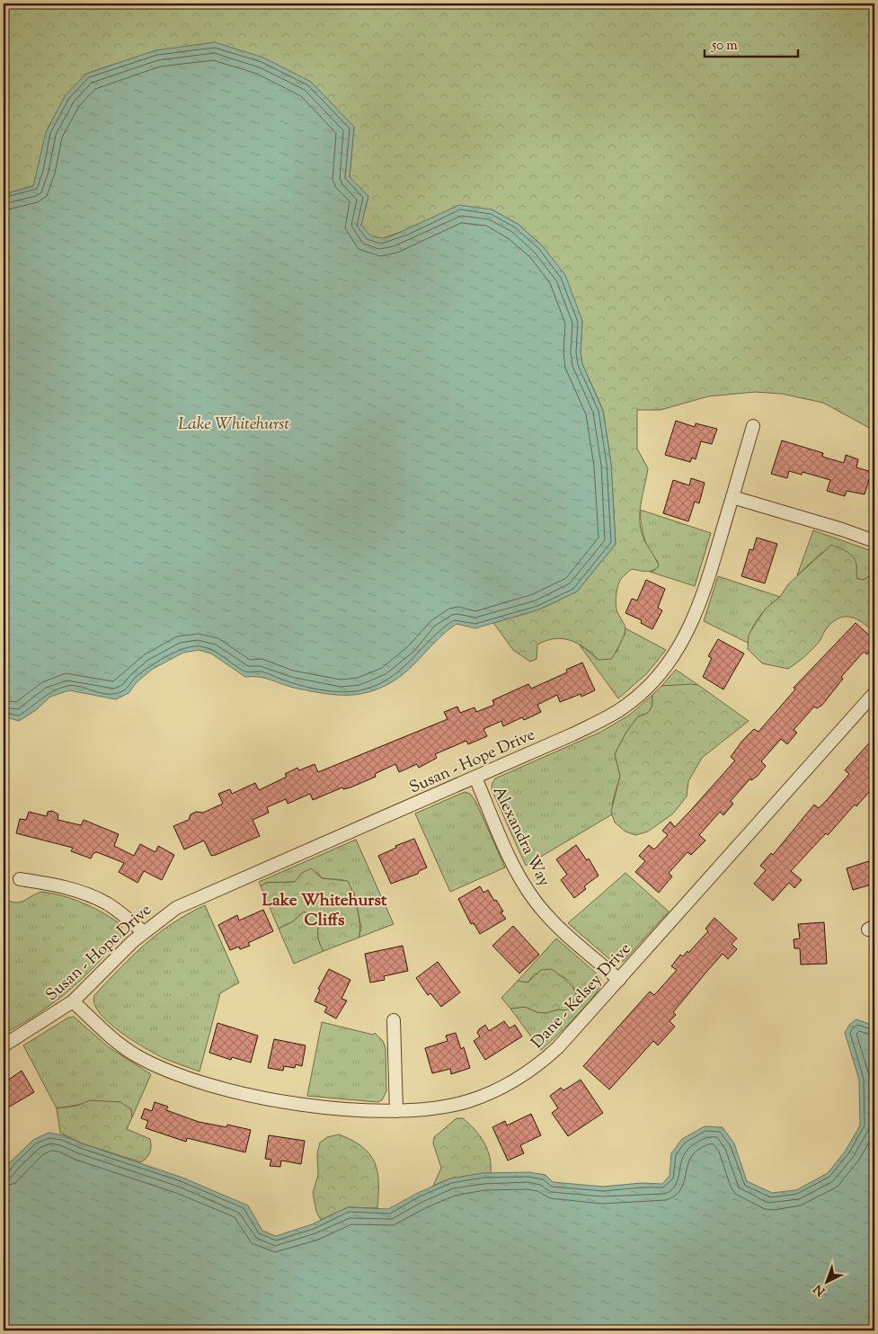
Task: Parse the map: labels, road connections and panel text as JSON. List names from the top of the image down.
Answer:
{
  "streets": {
    "street": ["Susan - Hope Drive", "Alexandra Way", "Dane - Kelsey Drive"]
  },
  "crossings": [
    ["Susan - Hope Drive", "Alexandra Way"],
    ["Susan - Hope Drive", "Dane - Kelsey Drive"],
    ["Alexandra Way", "Dane - Kelsey Drive"]
  ],
  "districts": ["Lake Whitehurst Cliffs"],
  "water": ["Lake Whitehurst"],
  "scale_bar": "50 m",
  "north": "bottom left"
}
